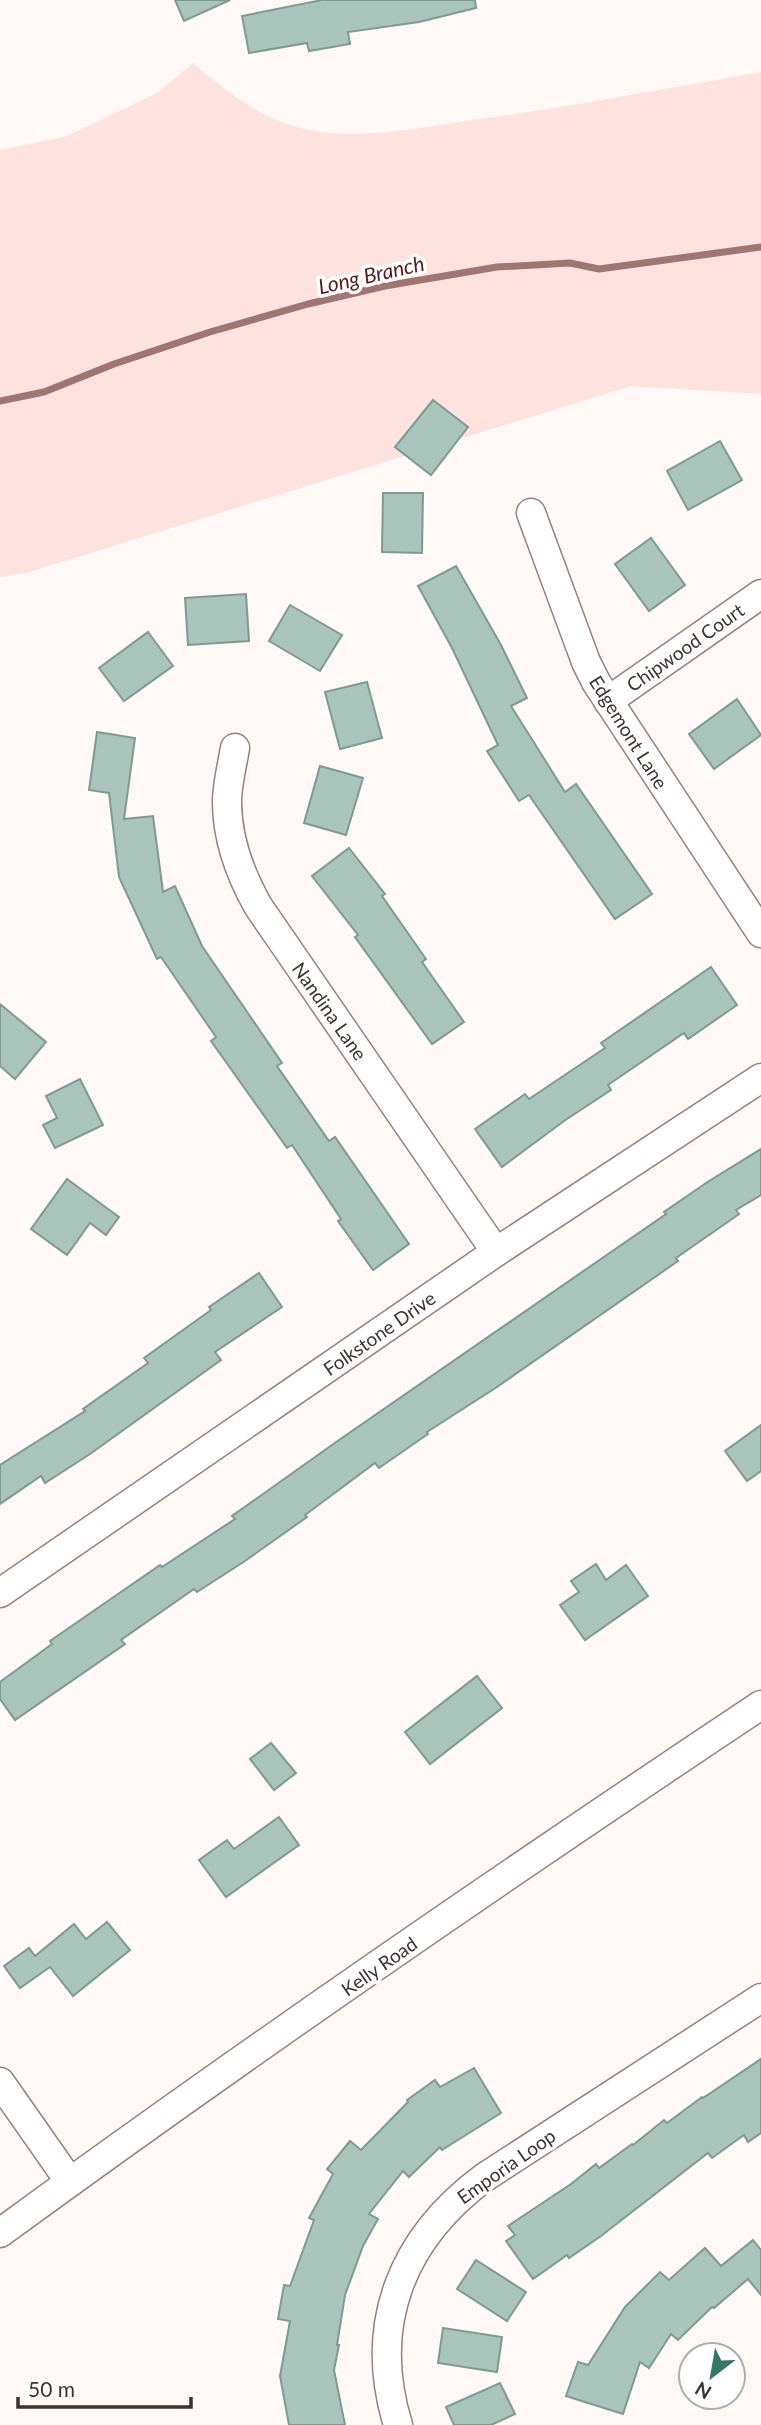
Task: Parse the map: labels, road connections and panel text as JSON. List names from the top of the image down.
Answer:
{
  "streets": {
    "street": [
      "Chipwood Court",
      "Edgemont Lane",
      "Nandina Lane",
      "Folkstone Drive",
      "Kelly Road",
      "Emporia Loop"
    ]
  },
  "crossings": [
    ["Chipwood Court", "Edgemont Lane"],
    ["Nandina Lane", "Folkstone Drive"]
  ],
  "water": ["Long Branch"],
  "scale_bar": "50 m",
  "north": "bottom left"
}
